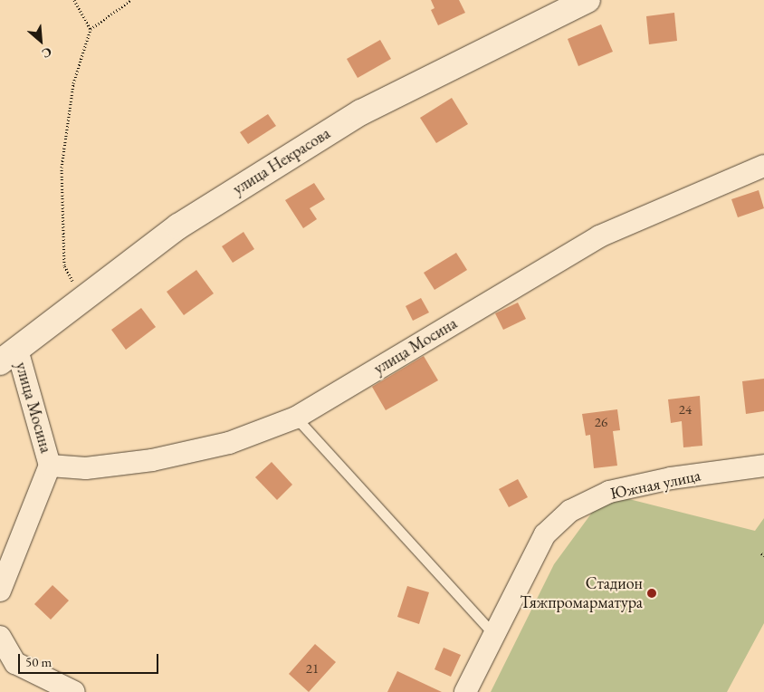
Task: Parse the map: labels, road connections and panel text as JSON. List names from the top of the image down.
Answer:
{
  "streets": {
    "main road": ["улица Некрасова"],
    "street": ["улица Мосина", "Южная улица"]
  },
  "crossings": [
    ["улица Некрасова", "улица Мосина"]
  ],
  "places": ["Стадион Тяжпромарматура"],
  "house_numbers": ["24", "26", "21"],
  "scale_bar": "50 m",
  "north": "bottom right"
}
